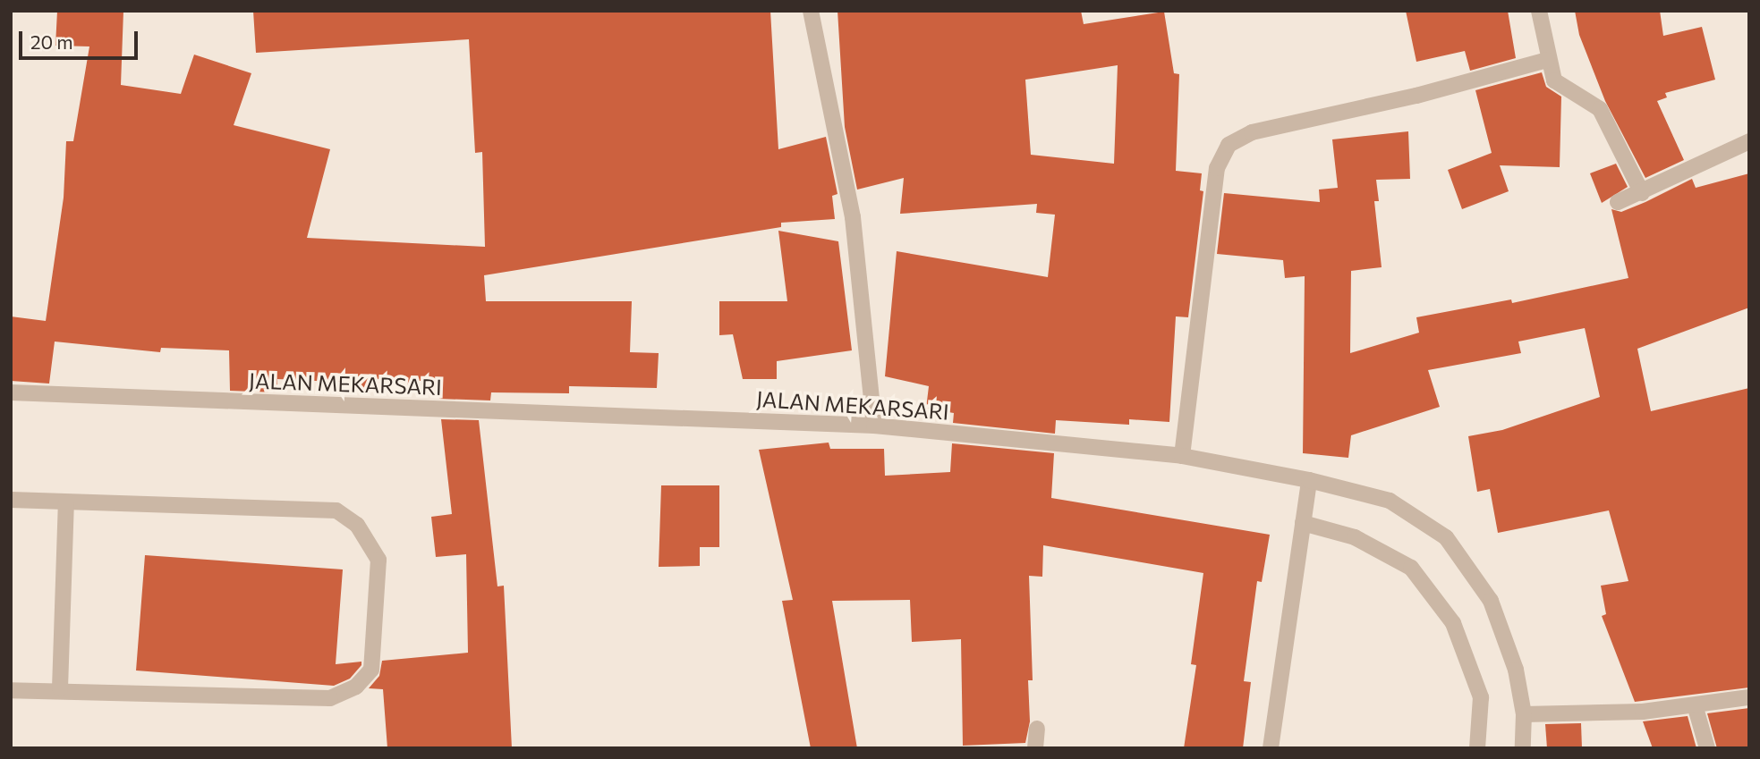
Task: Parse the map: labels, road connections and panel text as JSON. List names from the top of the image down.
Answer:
{
  "streets": {
    "street": ["JALAN MEKARSARI"]
  },
  "scale_bar": "20 m"
}
